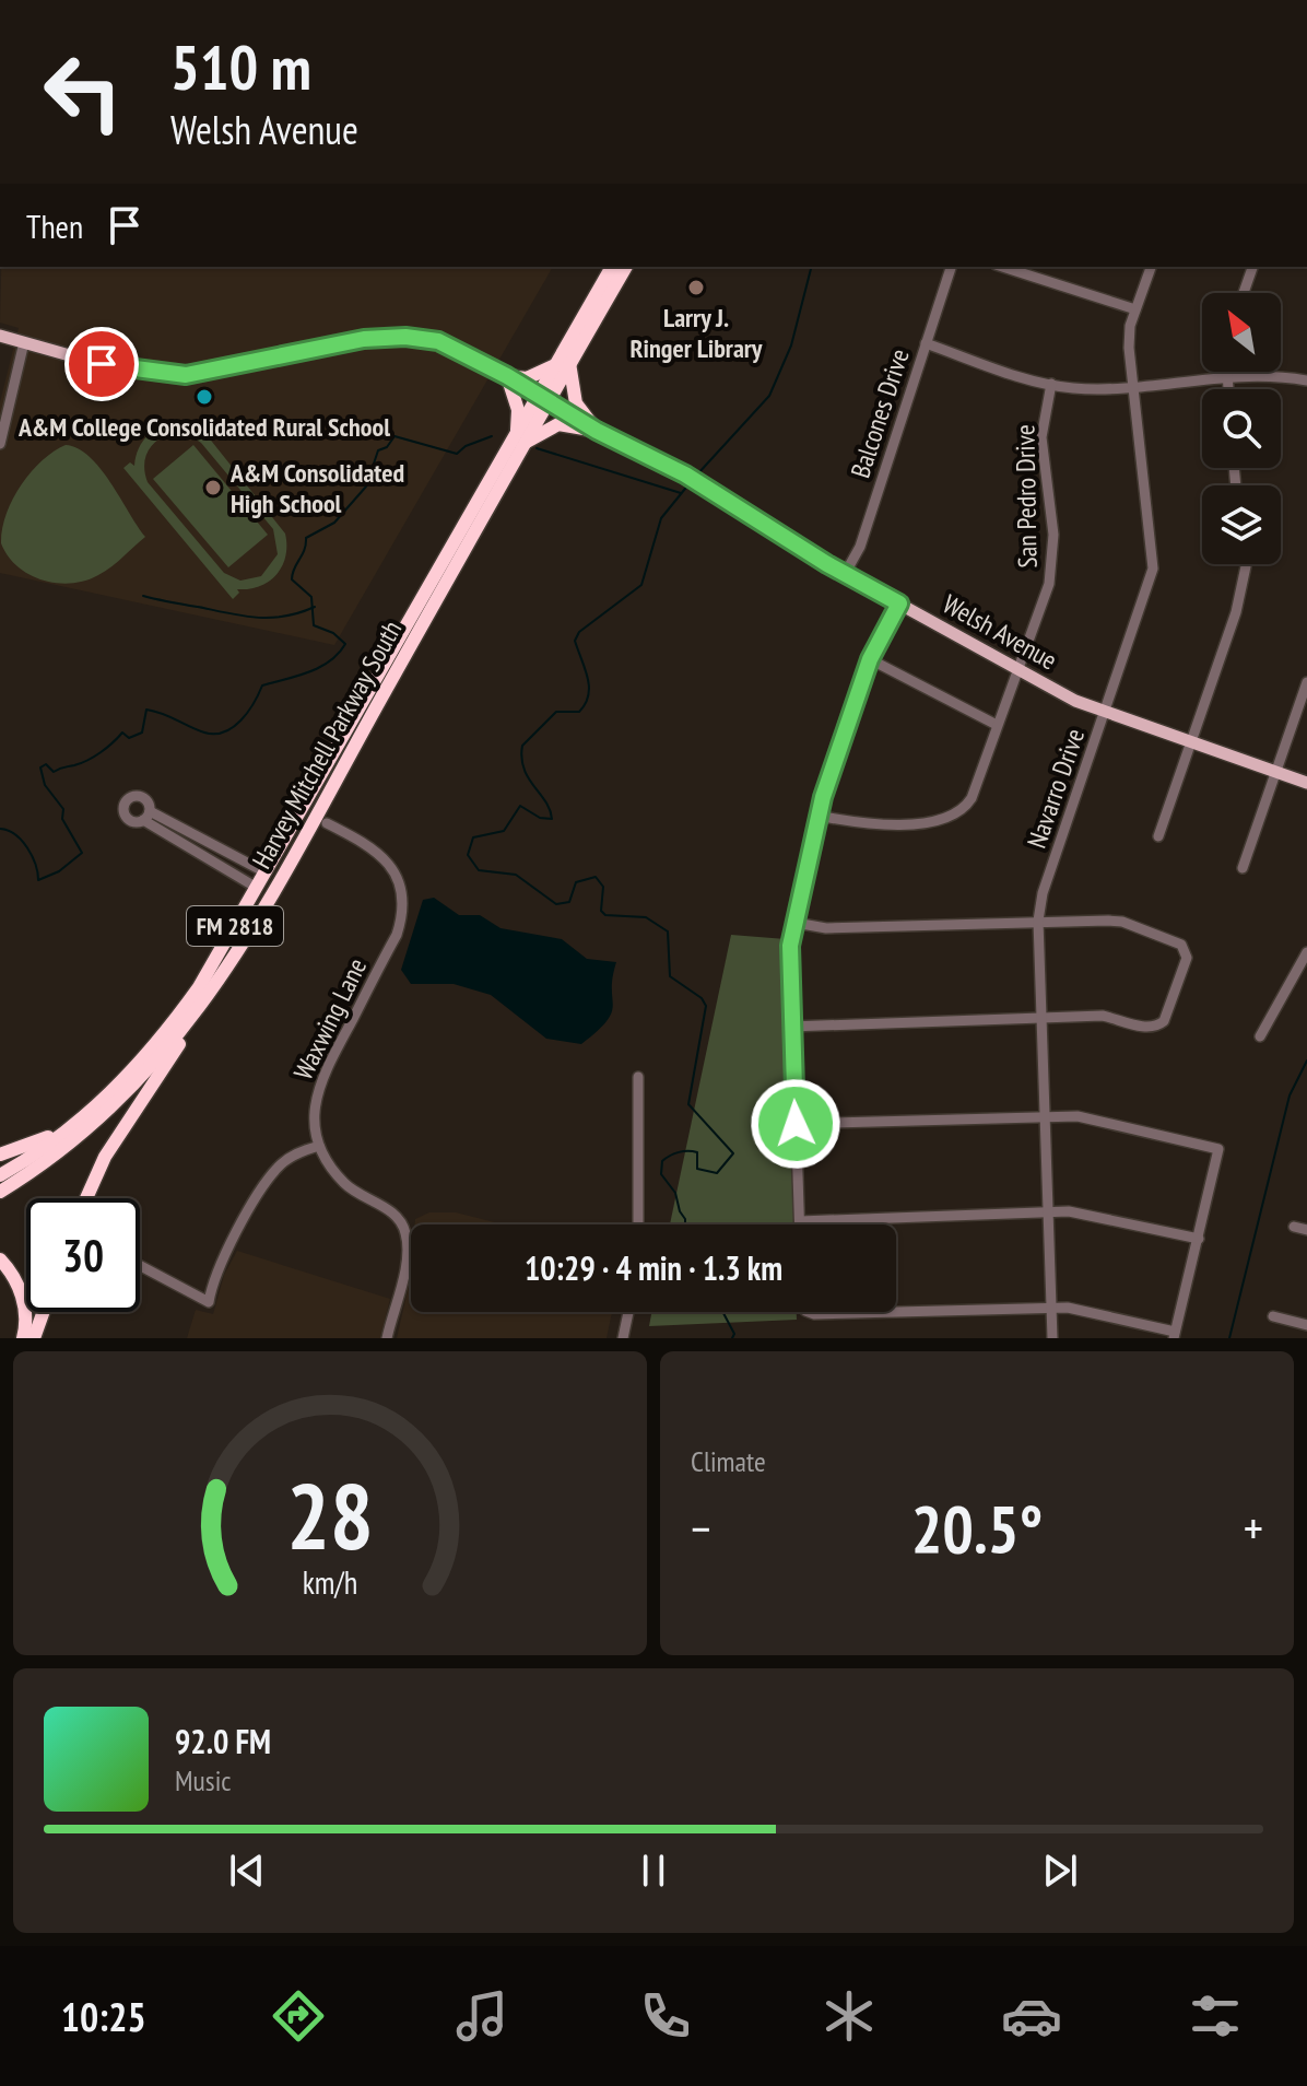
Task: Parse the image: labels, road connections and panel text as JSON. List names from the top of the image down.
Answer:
{
  "streets": {
    "highway": ["Harvey Mitchell Parkway South", "FM 2818"],
    "main road": ["Welsh Avenue"],
    "street": [
      "Balcones Drive",
      "San Pedro Drive",
      "Navarro Drive",
      "Waxwing Lane"
    ]
  },
  "crossings": [
    ["Balcones Drive", "Welsh Avenue"],
    ["San Pedro Drive", "Welsh Avenue"],
    ["Welsh Avenue", "Harvey Mitchell Parkway South"],
    ["Welsh Avenue", "Navarro Drive"]
  ],
  "places": ["Larry J. Ringer Library", "A&M College Consolidated Rural School", "A&M Consolidated High School"],
  "north": "top left",
  "page": {
    "turn": ["510 m", "Welsh Avenue"],
    "then": "Then",
    "limit": "30",
    "trip": "10:29 · 4 min · 1.3 km",
    "tile": "Climate",
    "heat": ["−", "20.5°", "+"],
    "song": ["92.0 FM", "Music"],
    "tabs": "10:25",
    "gauge": ["28", "km/h"]
  }
}
